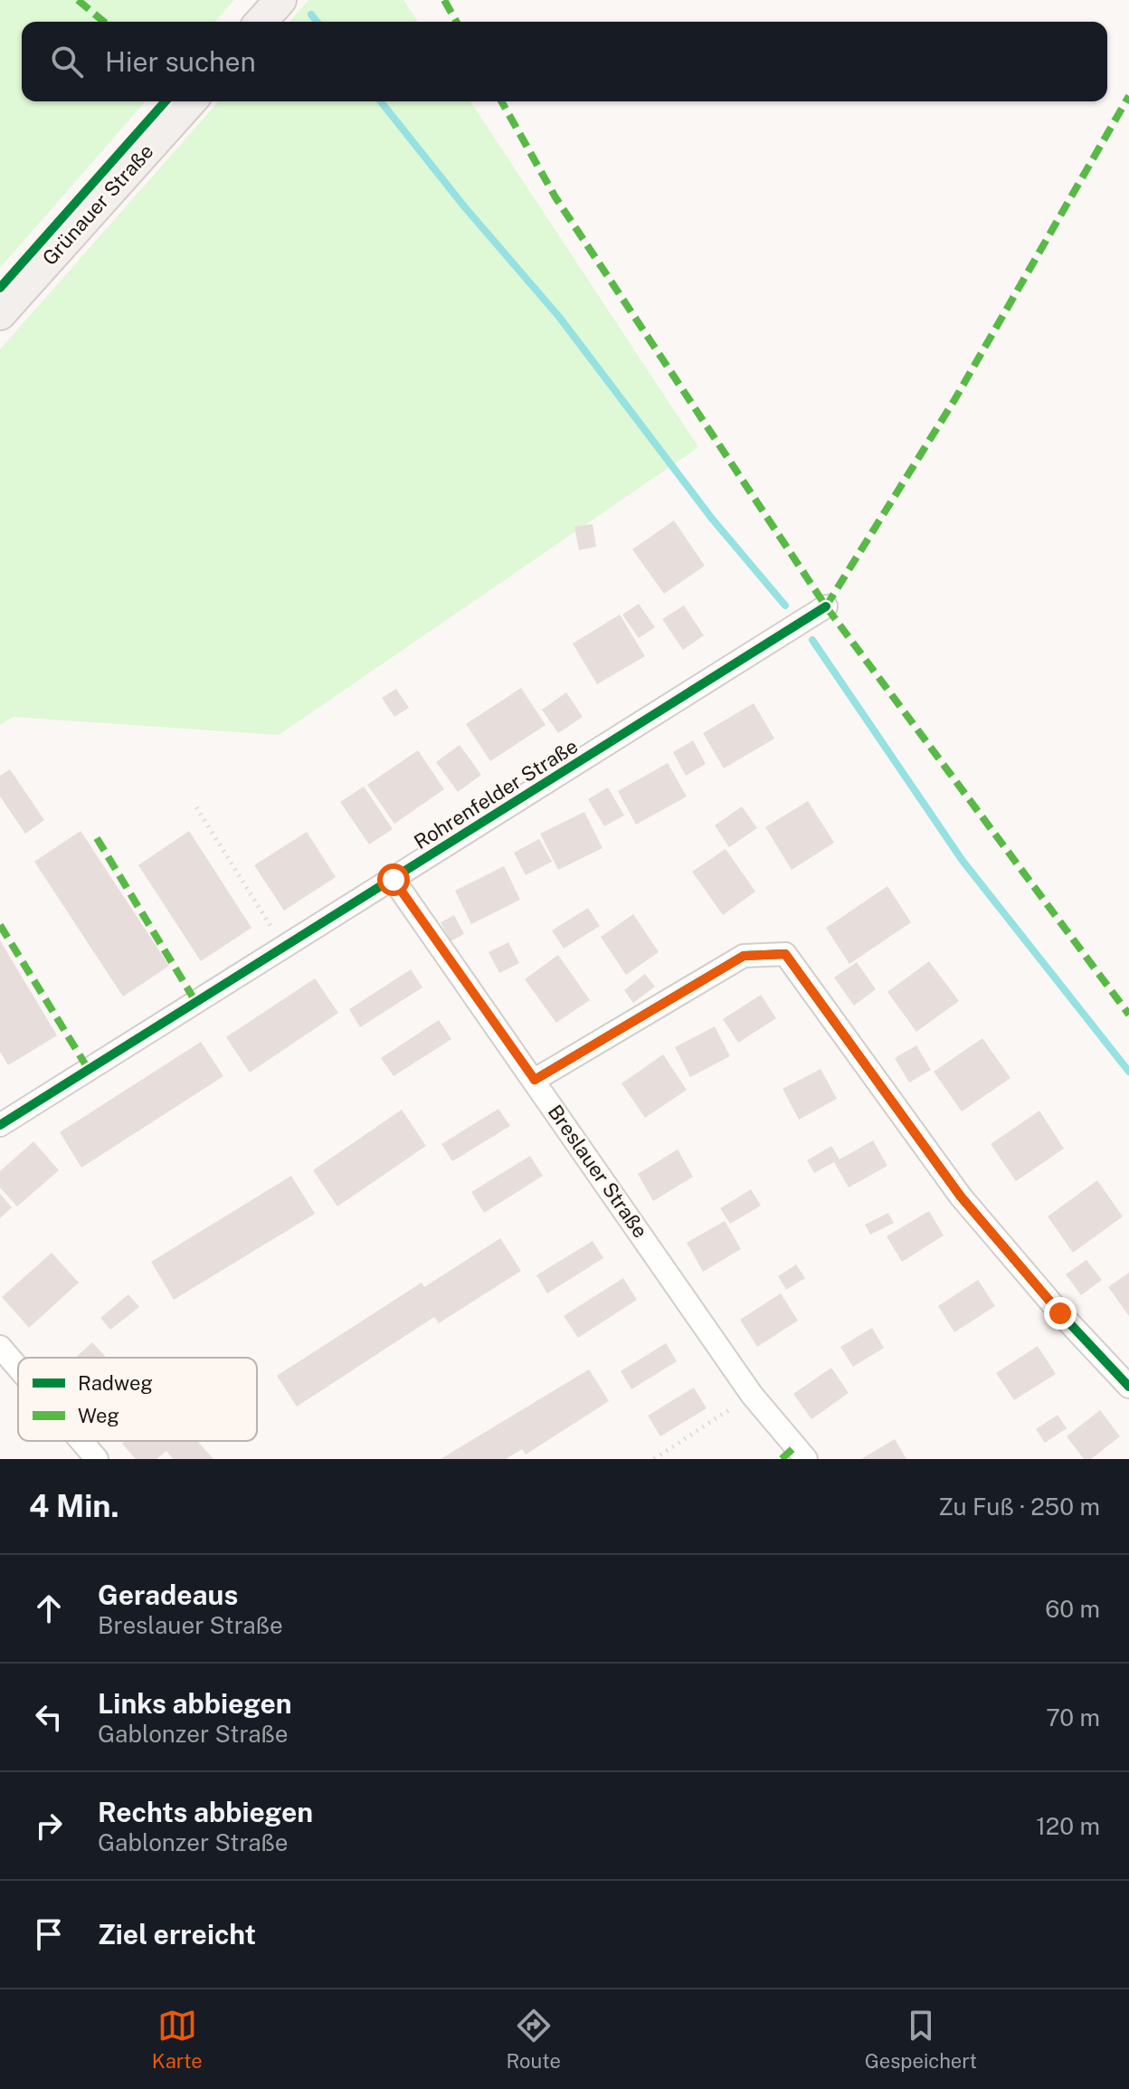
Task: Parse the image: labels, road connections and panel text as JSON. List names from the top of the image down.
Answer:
{
  "streets": {
    "street": ["Grünauer Straße", "Rohrenfelder Straße", "Breslauer Straße"]
  },
  "crossings": [
    ["Rohrenfelder Straße", "Breslauer Straße"]
  ],
  "legend": ["Radweg", "Weg"],
  "page": {
    "search": "Hier suchen",
    "heading": ["4 Min.", "Zu Fuß · 250 m"],
    "list": [
      ["Geradeaus", "Breslauer Straße", "60 m"],
      ["Links abbiegen", "Gablonzer Straße", "70 m"],
      ["Rechts abbiegen", "Gablonzer Straße", "120 m"],
      "Ziel erreicht"
    ],
    "nav": ["Karte", "Route", "Gespeichert"]
  }
}
